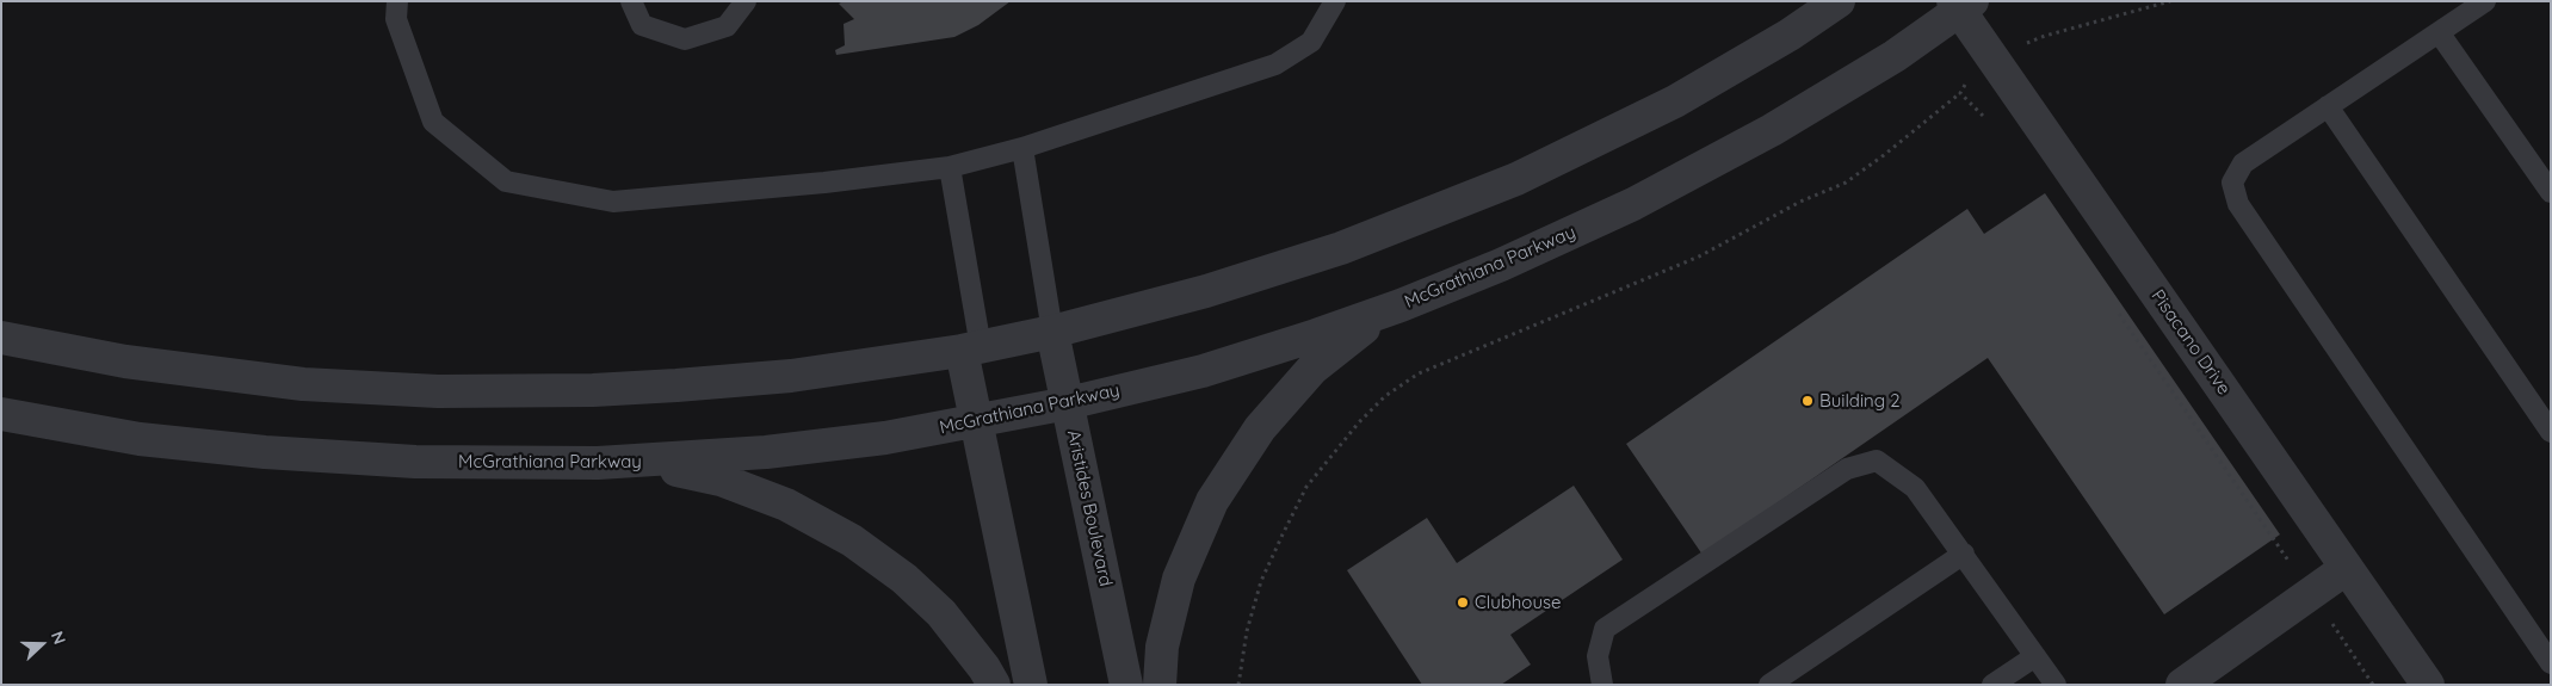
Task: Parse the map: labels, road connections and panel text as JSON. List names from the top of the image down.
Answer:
{
  "streets": {
    "street": ["McGrathiana Parkway", "Pisacano Drive", "Aristides Boulevard"]
  },
  "crossings": [
    ["McGrathiana Parkway", "Pisacano Drive"],
    ["McGrathiana Parkway", "Aristides Boulevard"]
  ],
  "places": ["Building 2", "Clubhouse"],
  "north": "right"
}
